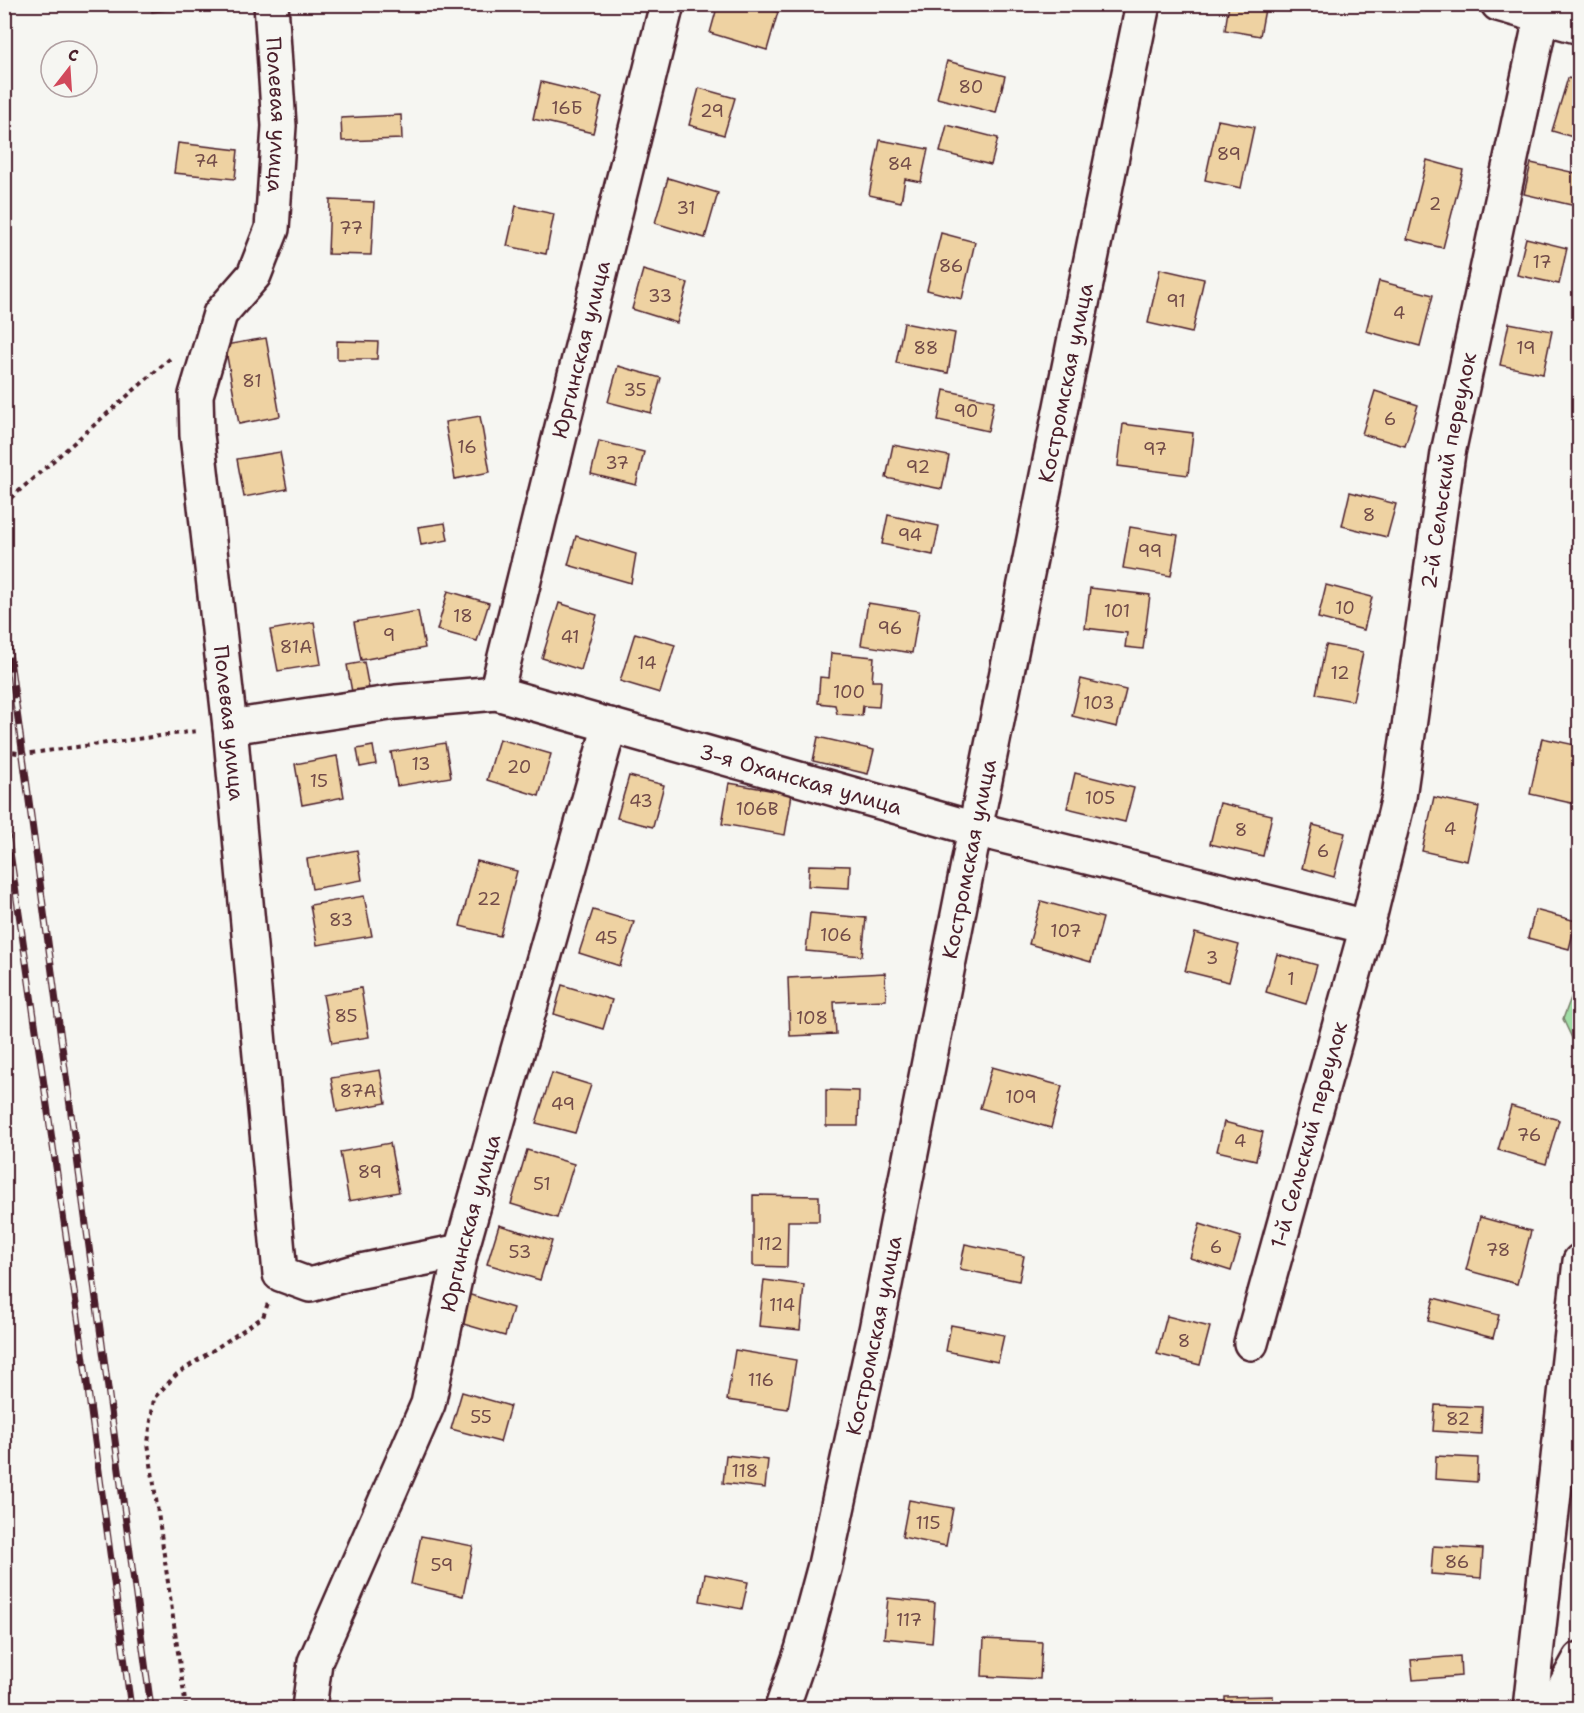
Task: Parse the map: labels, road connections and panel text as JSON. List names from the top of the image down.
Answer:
{
  "streets": {
    "street": [
      "Полевая улица",
      "Юргинская улица",
      "Костромская улица",
      "2-й Сельский переулок",
      "3-я Оханская улица",
      "1-й Сельский переулок"
    ]
  },
  "crossings": [
    ["Полевая улица", "3-я Оханская улица"],
    ["Юргинская улица", "3-я Оханская улица"],
    ["Костромская улица", "3-я Оханская улица"],
    ["2-й Сельский переулок", "3-я Оханская улица"],
    ["2-й Сельский переулок", "1-й Сельский переулок"],
    ["3-я Оханская улица", "1-й Сельский переулок"]
  ],
  "house_numbers": [
    "80",
    "16Б",
    "29",
    "89",
    "74",
    "84",
    "2",
    "31",
    "77",
    "17",
    "86",
    "33",
    "91",
    "4",
    "88",
    "19",
    "81",
    "35",
    "90",
    "6",
    "16",
    "97",
    "37",
    "92",
    "8",
    "94",
    "99",
    "10",
    "101",
    "18",
    "96",
    "9",
    "41",
    "81А",
    "14",
    "12",
    "100",
    "103",
    "13",
    "20",
    "15",
    "105",
    "43",
    "106В",
    "4",
    "8",
    "6",
    "22",
    "83",
    "107",
    "106",
    "45",
    "3",
    "1",
    "85",
    "108",
    "87А",
    "109",
    "49",
    "76",
    "4",
    "89",
    "51",
    "112",
    "6",
    "78",
    "53",
    "114",
    "8",
    "116",
    "55",
    "82",
    "118",
    "115",
    "86",
    "59",
    "117"
  ],
  "north": "top"
}
